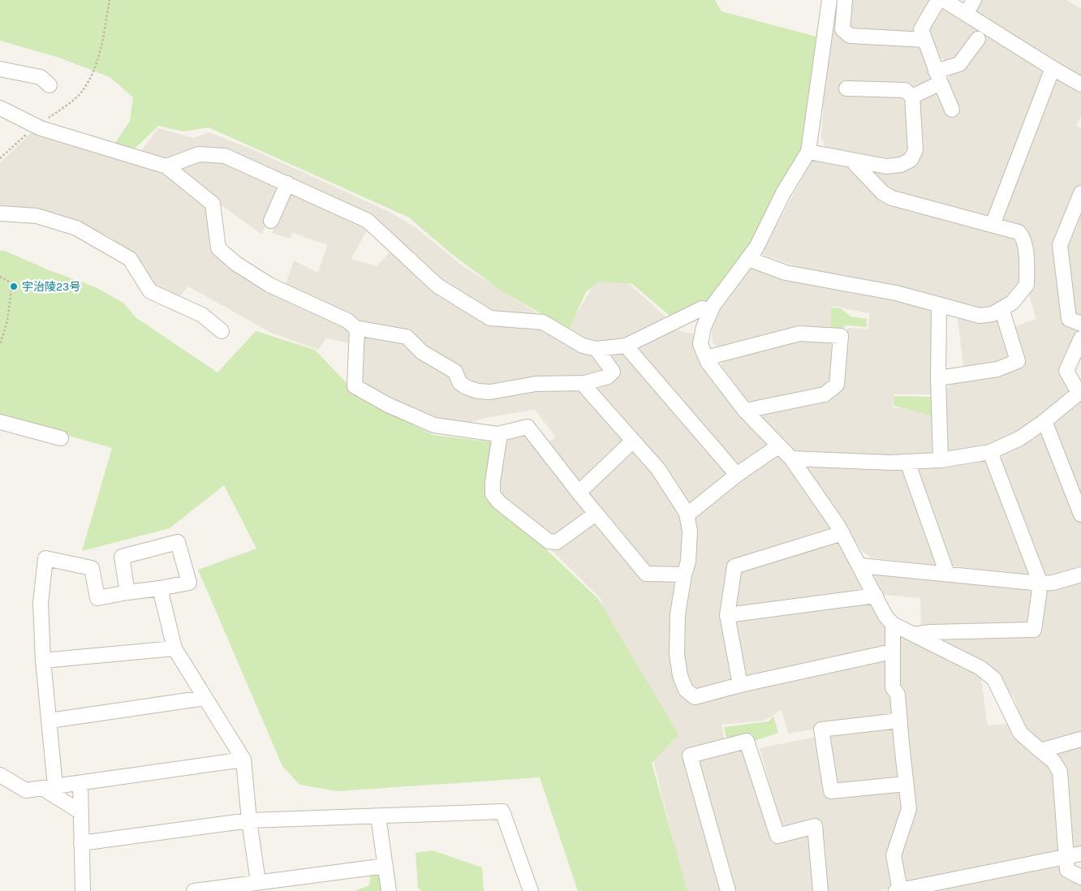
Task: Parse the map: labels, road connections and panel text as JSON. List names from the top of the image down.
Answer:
{
  "places": ["宇治陵23号"]
}
